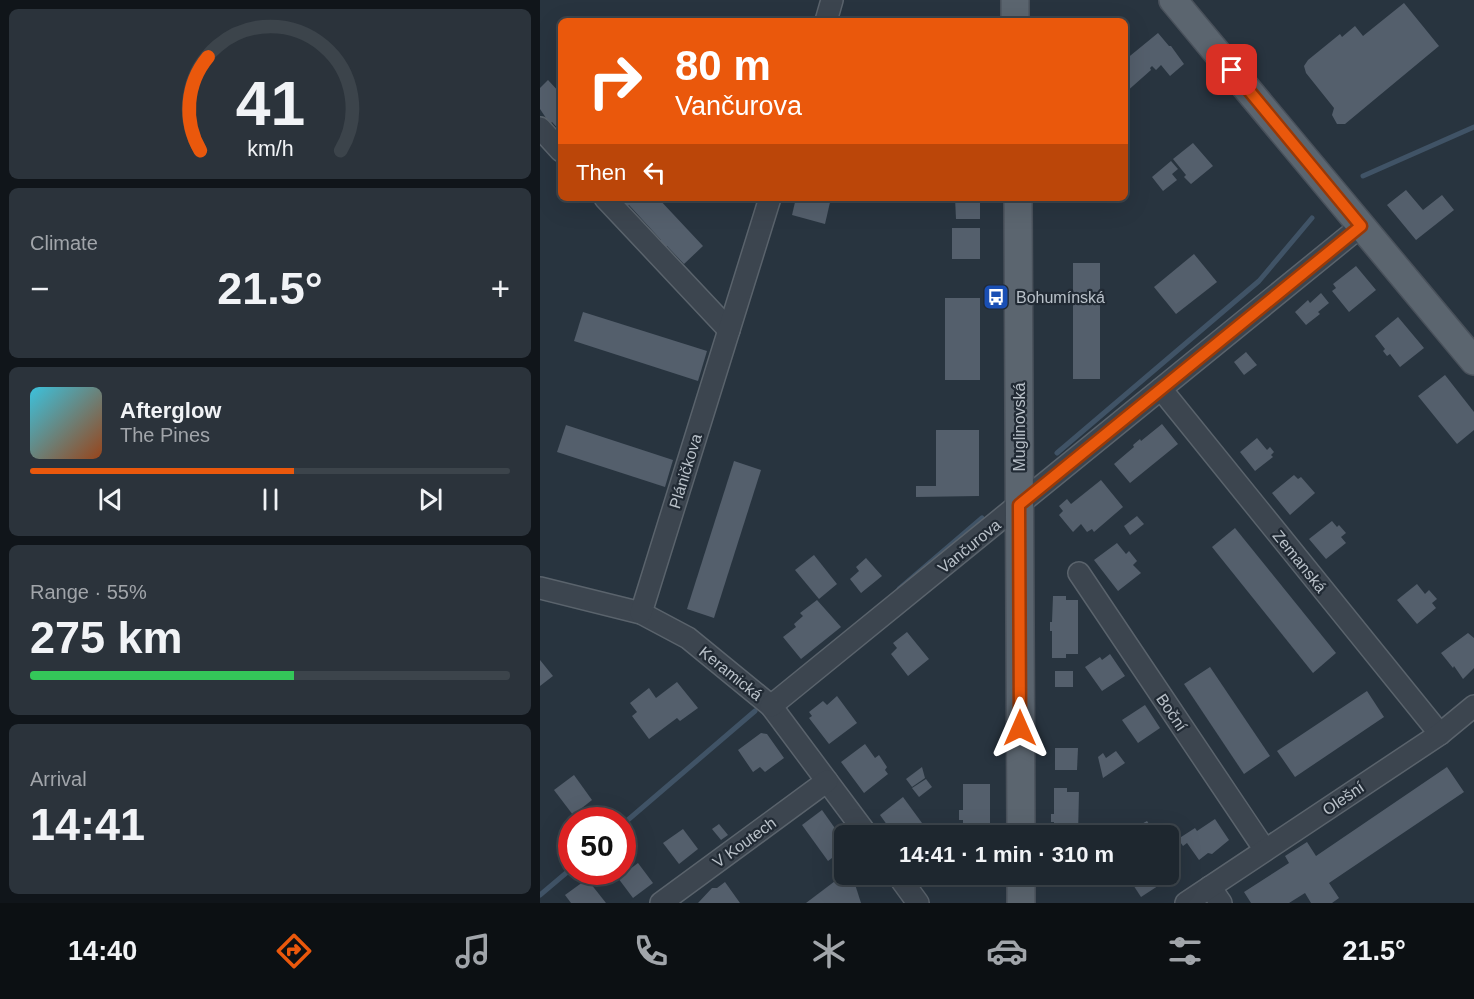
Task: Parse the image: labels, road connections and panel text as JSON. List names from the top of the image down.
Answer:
{
  "streets": {
    "main road": ["Muglinovská"],
    "street": [
      "Pláničkova",
      "Vančurova",
      "Zemanská",
      "Keramická",
      "Boční",
      "Olešní",
      "V Koutech"
    ]
  },
  "crossings": [
    ["Muglinovská", "Vančurova"],
    ["Pláničkova", "Keramická"],
    ["Vančurova", "Zemanská"],
    ["Vančurova", "Keramická"],
    ["Zemanská", "Olešní"],
    ["Keramická", "V Koutech"],
    ["Boční", "Olešní"]
  ],
  "places": {
    "bus stop": ["Bohumínská"]
  },
  "page": {
    "turn": ["80 m", "Vančurova"],
    "then": "Then",
    "tile": [
      "Climate",
      ["Range · 55%", "275 km"],
      ["Arrival", "14:41"]
    ],
    "heat": ["−", "21.5°", "+"],
    "song": ["Afterglow", "The Pines"],
    "limit": "50",
    "trip": "14:41 · 1 min · 310 m",
    "tabs": ["14:40", "21.5°"],
    "gauge": ["41", "km/h"]
  }
}
